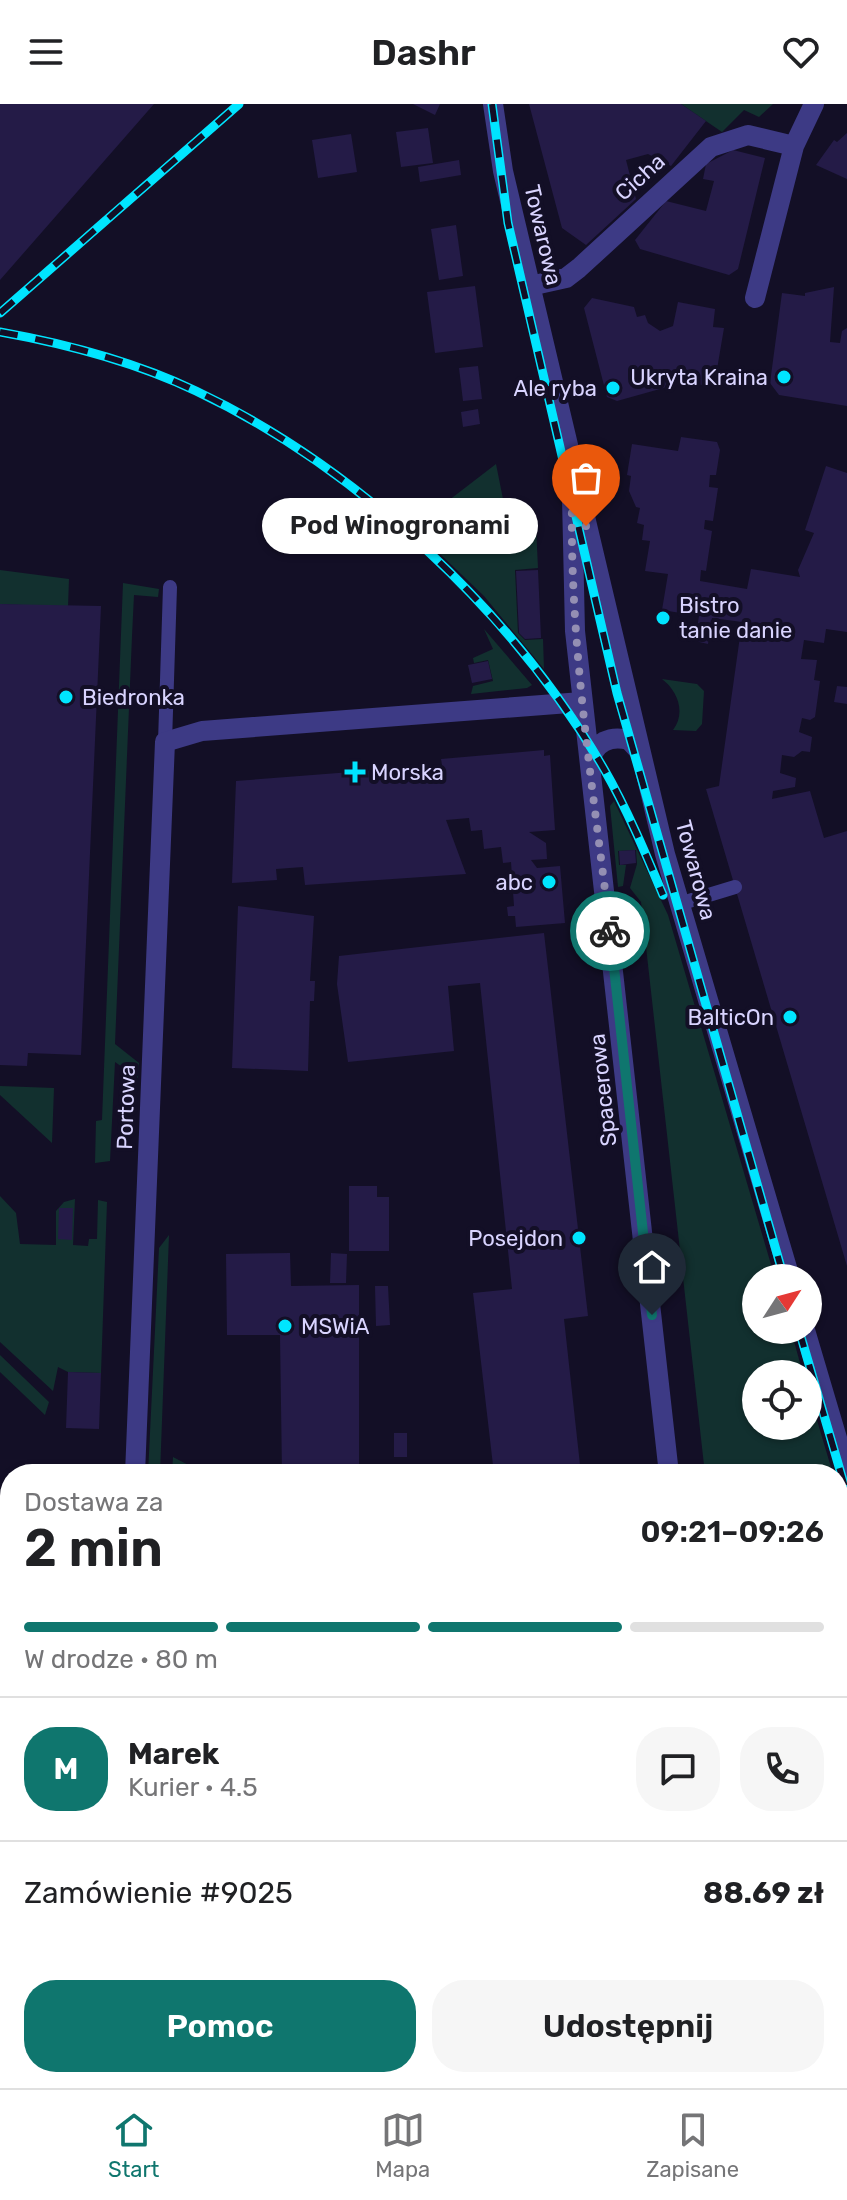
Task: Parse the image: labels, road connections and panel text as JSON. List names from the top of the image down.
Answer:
{
  "streets": {
    "street": [
      "Cicha",
      "Towarowa",
      "Spacerowa",
      "Portowa"
    ]
  },
  "crossings": [
    ["Cicha", "Towarowa"],
    ["Towarowa", "Spacerowa"]
  ],
  "places": {
    "other": [
      "Ukryta Kraina",
      "Ale ryba",
      "Pod Winogronami",
      "Bistro tanie danie",
      "Biedronka",
      "abc",
      "BalticOn",
      "Posejdon",
      "MSWiA"
    ],
    "health": ["Morska"]
  },
  "north": "top right",
  "page": {
    "header": "Dashr",
    "bubble": "Pod Winogronami",
    "heading": ["2 min", "Dostawa za", "09:21–09:26"],
    "panel": [
      "Marek",
      "Kurier · 4.5",
      "Zamówienie #9025",
      "88.69 zł"
    ],
    "bar": "W drodze · 80 m",
    "round": "M",
    "buttons": ["Pomoc", "Udostępnij"],
    "tabs": ["Start", "Mapa", "Zapisane"]
  }
}
